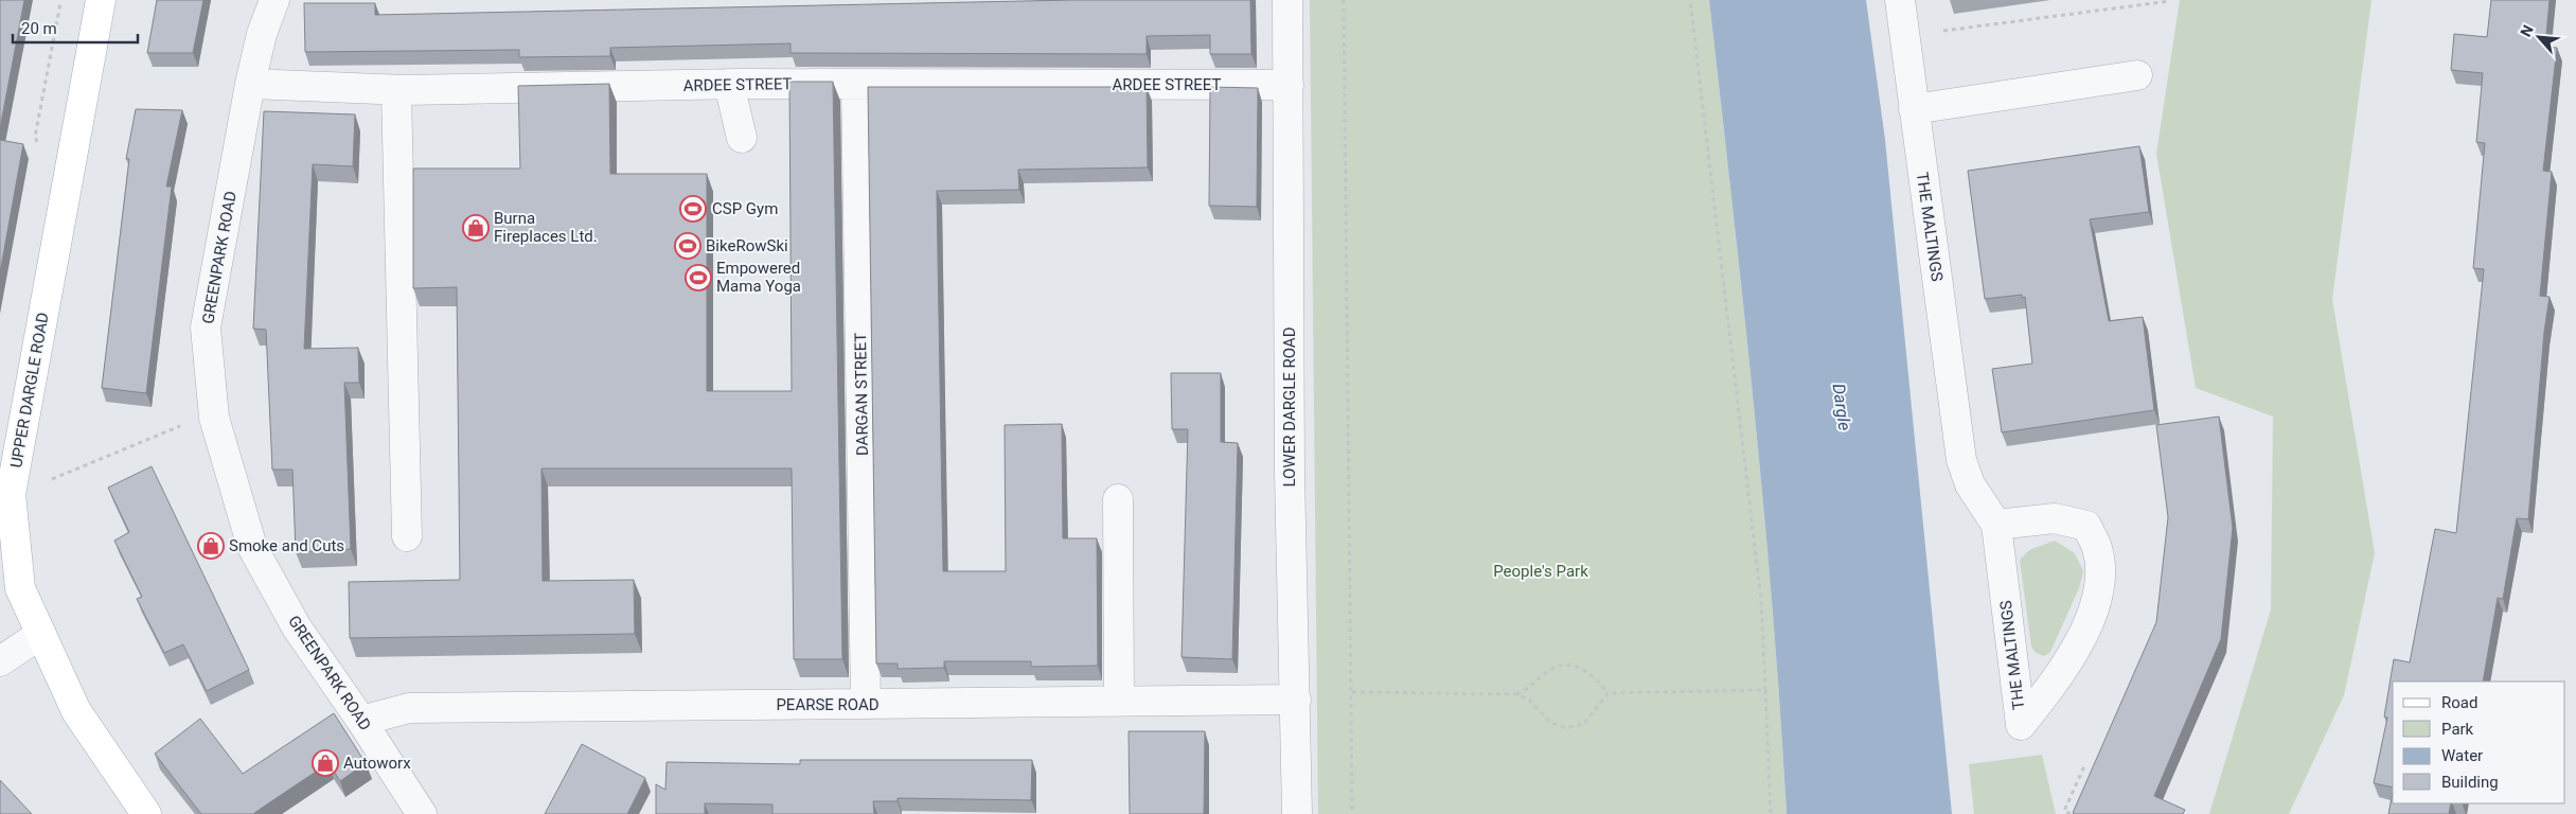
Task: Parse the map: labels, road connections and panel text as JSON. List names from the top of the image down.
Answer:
{
  "streets": {
    "main road": ["UPPER DARGLE ROAD"],
    "street": [
      "ARDEE STREET",
      "THE MALTINGS",
      "GREENPARK ROAD",
      "DARGAN STREET",
      "LOWER DARGLE ROAD",
      "PEARSE ROAD"
    ]
  },
  "crossings": [
    ["ARDEE STREET", "GREENPARK ROAD"],
    ["ARDEE STREET", "DARGAN STREET"],
    ["ARDEE STREET", "LOWER DARGLE ROAD"],
    ["GREENPARK ROAD", "PEARSE ROAD"],
    ["DARGAN STREET", "PEARSE ROAD"],
    ["LOWER DARGLE ROAD", "PEARSE ROAD"]
  ],
  "water": ["Dargle"],
  "parks": ["People's Park"],
  "places": {
    "sports": ["CSP Gym", "BikeRowSki", "Empowered Mama Yoga"],
    "shop": ["Burna Fireplaces Ltd.", "Smoke and Cuts", "Autoworx"]
  },
  "legend": [
    "Road",
    "Park",
    "Water",
    "Building"
  ],
  "scale_bar": "20 m",
  "north": "top left"
}
